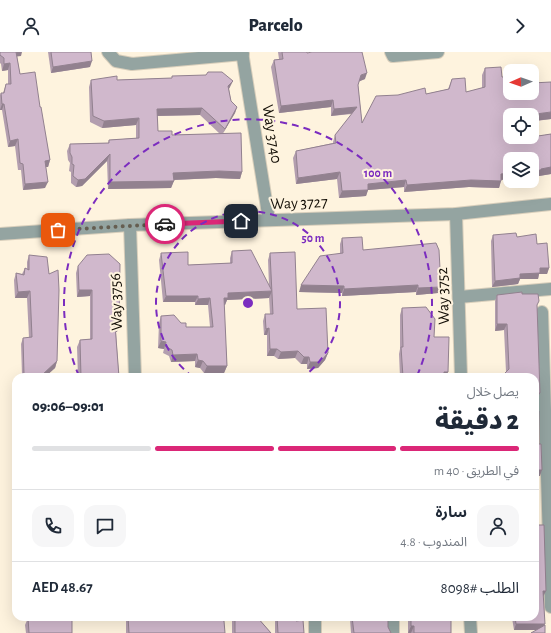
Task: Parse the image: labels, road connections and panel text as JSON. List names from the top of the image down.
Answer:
{
  "streets": {
    "street": [
      "Way 3740",
      "Way 3727",
      "Way 3752",
      "Way 3756"
    ]
  },
  "crossings": [
    ["Way 3740", "Way 3727"],
    ["Way 3727", "Way 3752"],
    ["Way 3727", "Way 3756"]
  ],
  "north": "left",
  "page": {
    "header": "Parcelo",
    "heading": ["2 دقيقة", "يصل خلال", "09:01–09:06"],
    "panel": [
      "سارة",
      "المندوب · 4.8",
      "الطلب #8098",
      "AED 48.67"
    ],
    "bar": "في الطريق · 40 m"
  },
  "rings": ["100 m", "50 m"]
}
